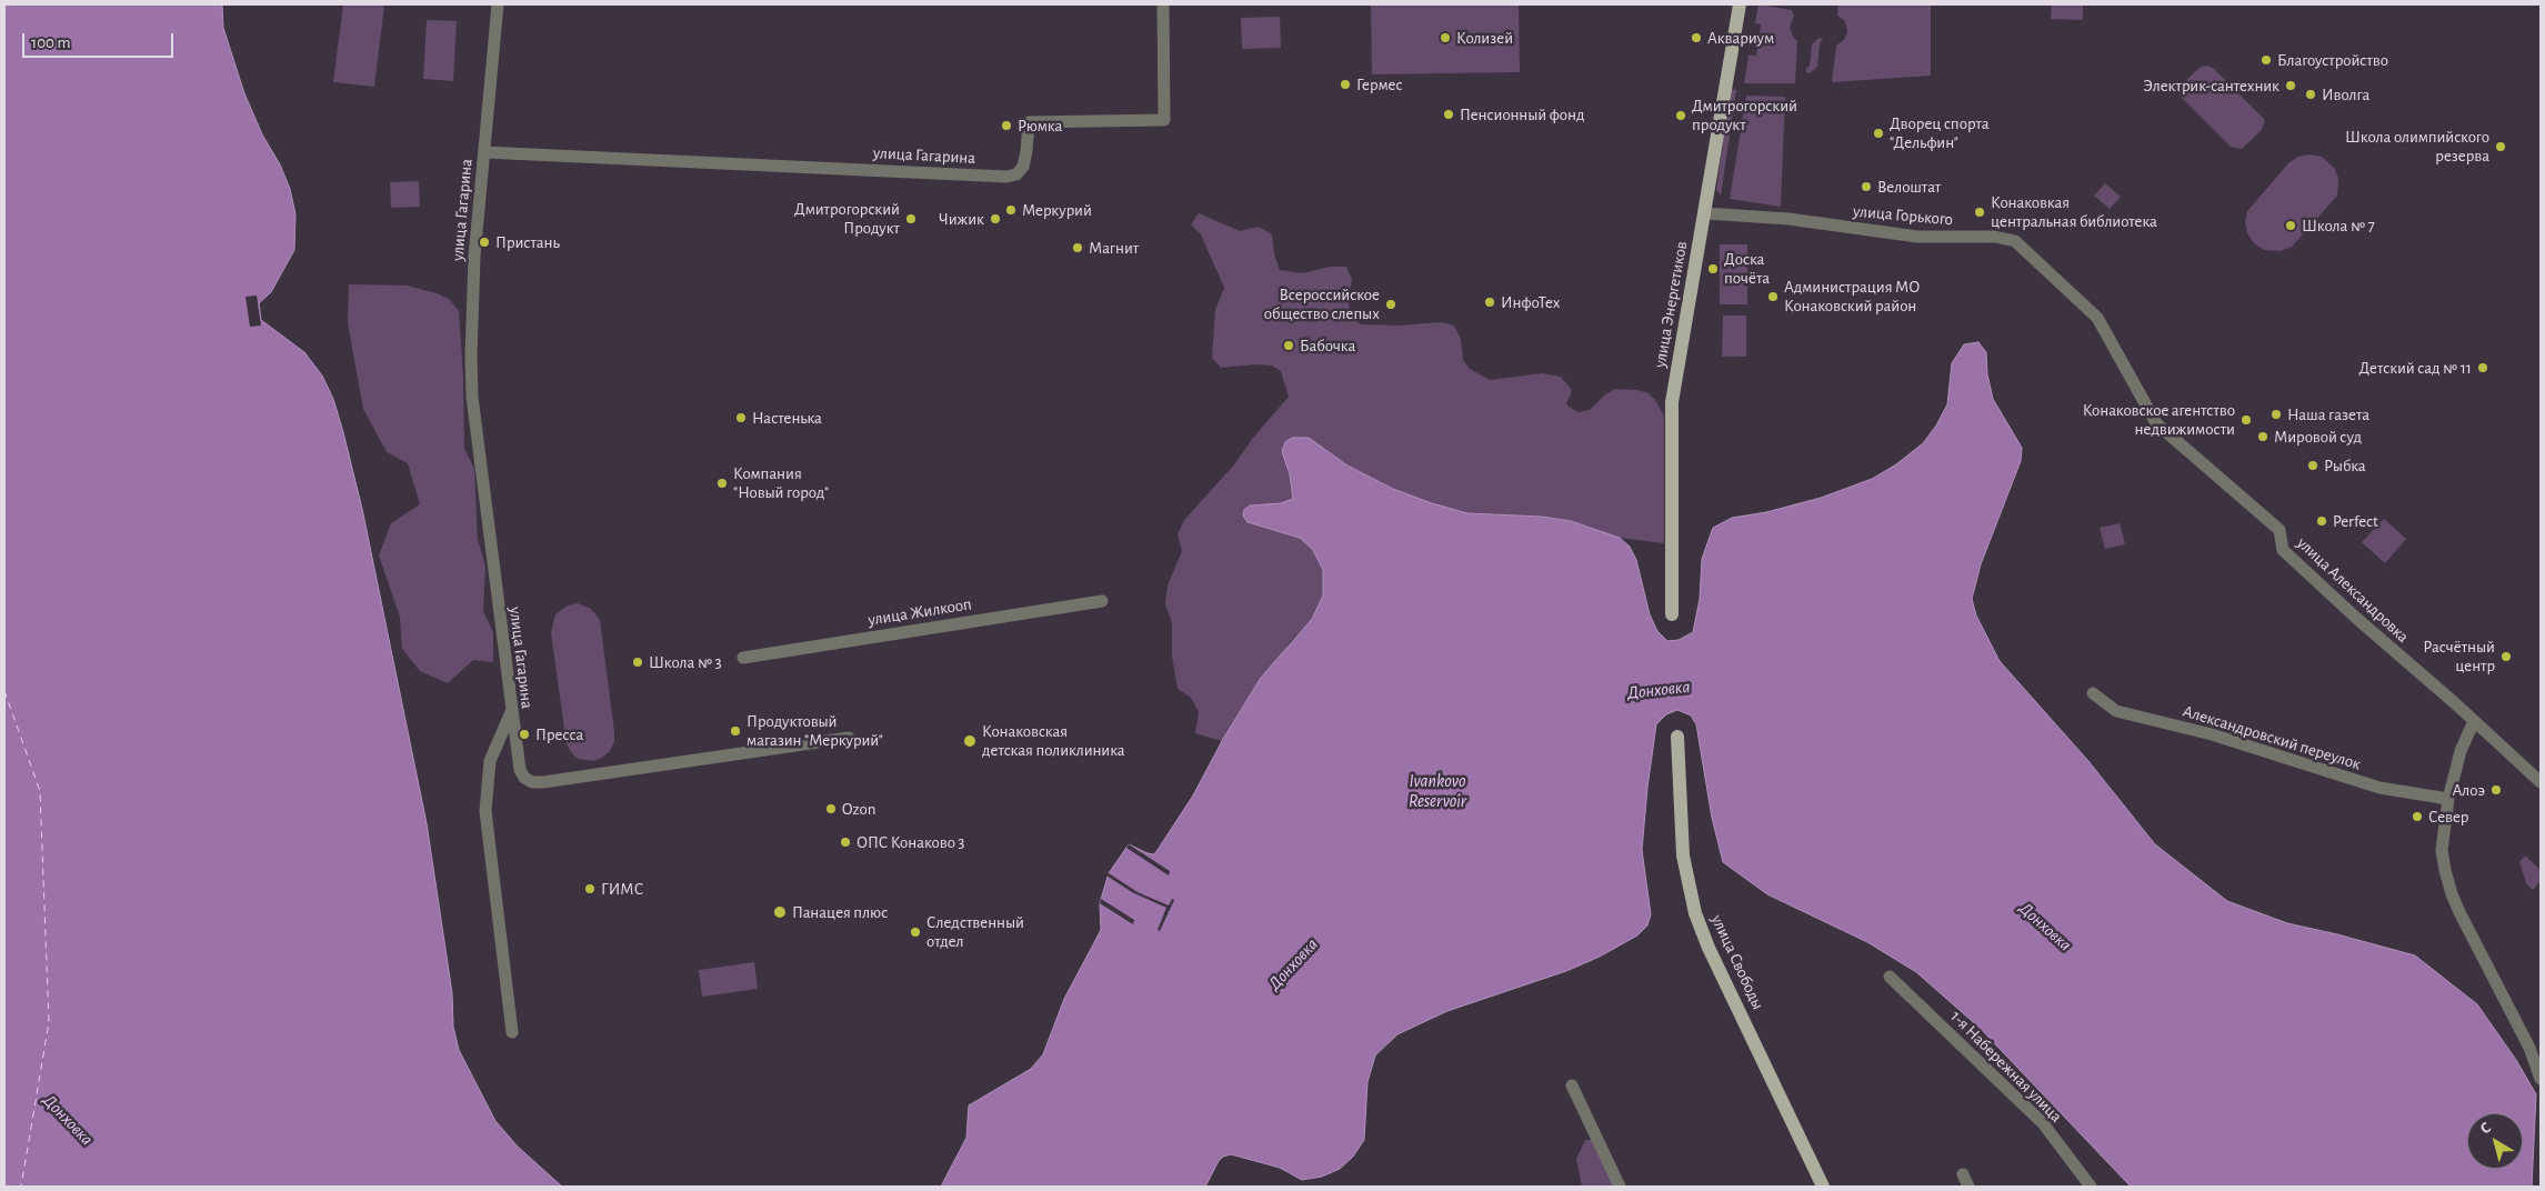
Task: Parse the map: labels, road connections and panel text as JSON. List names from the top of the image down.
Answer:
{
  "streets": {
    "main road": ["улица Энергетиков", "улица Свободы"],
    "street": [
      "улица Гагарина",
      "улица Горького",
      "улица Александровка",
      "улица Жилкооп",
      "Александровский переулок",
      "1-я Набережная улица"
    ]
  },
  "crossings": [
    ["улица Горького", "улица Энергетиков"],
    ["улица Горького", "улица Александровка"]
  ],
  "water": ["Донховка", "Ivankovo Reservoir"],
  "places": [
    "Колизей",
    "Аквариум",
    "Благоустройство",
    "Гермес",
    "Электрик-сантехник",
    "Иволга",
    "Пенсионный фонд",
    "Дмитрогорский продукт",
    "Рюмка",
    "Дворец спорта \"Дельфин\"",
    "Школа олимпийского резерва",
    "Велоштат",
    "Меркурий",
    "Конаковкая центральная библиотека",
    "Дмитрогорский Продукт",
    "Чижик",
    "Школа № 7",
    "Пристань",
    "Магнит",
    "Доска почёта",
    "Администрация МО Конаковский район",
    "ИнфоТех",
    "Всероссийское общество слепых",
    "Бабочка",
    "Детский сад № 11",
    "Наша газета",
    "Настенька",
    "Конаковское агентство недвижимости",
    "Мировой суд",
    "Рыбка",
    "Компания \"Новый город\"",
    "Perfect",
    "Расчётный центр",
    "Школа № 3",
    "Продуктовый магазин \"Меркурий\"",
    "Пресса",
    "Конаковская детская поликлиника",
    "Алоэ",
    "Ozon",
    "Север",
    "ОПС Конаково 3",
    "ГИМС",
    "Панацея плюс",
    "Следственный отдел"
  ],
  "scale_bar": "100 m",
  "north": "top left"
}
